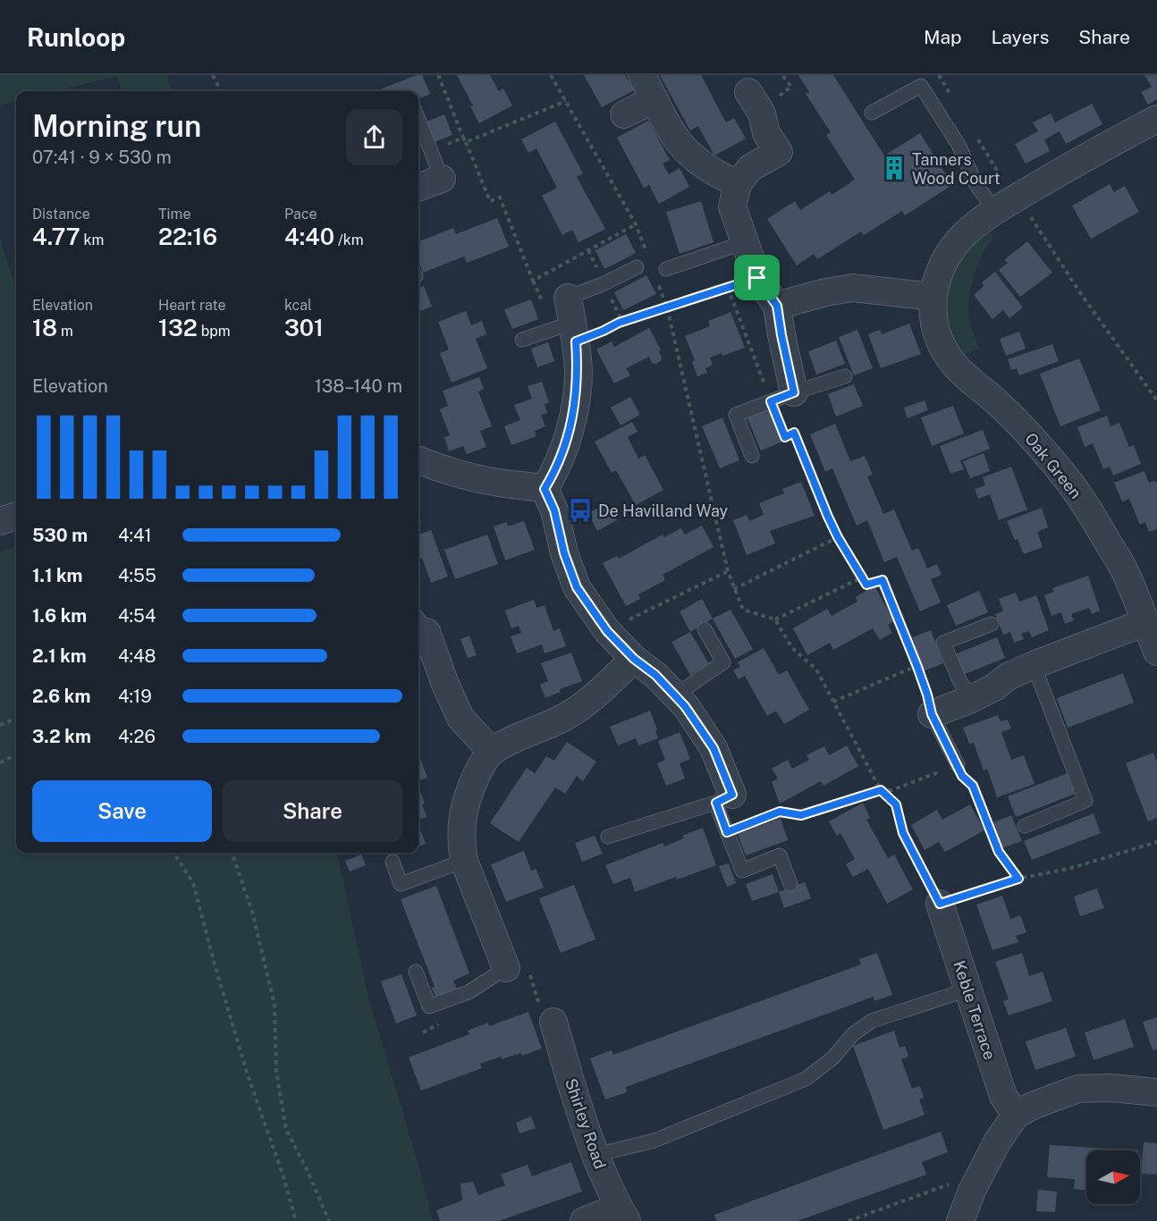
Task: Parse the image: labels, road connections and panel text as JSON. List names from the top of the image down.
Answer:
{
  "streets": {
    "street": ["Oak Green", "Keble Terrace", "Shirley Road"]
  },
  "places": {
    "building": ["Tanners Wood Court"],
    "bus stop": ["De Havilland Way"]
  },
  "north": "right",
  "page": {
    "header": "Runloop",
    "nav": ["Map", "Layers", "Share"],
    "heading": ["Morning run", "07:41 · 9 × 530 m"],
    "stats": [
      ["Distance", "4.77 km"],
      ["Time", "22:16"],
      ["Pace", "4:40 /km"],
      ["Elevation", "18 m"],
      ["Heart rate", "132 bpm"],
      ["kcal", "301"]
    ],
    "chart": ["Elevation", "138–140 m"],
    "list": [
      {
        "name": "530 m",
        "note": "4:41"
      },
      {
        "name": "1.1 km",
        "note": "4:55"
      },
      {
        "name": "1.6 km",
        "note": "4:54"
      },
      {
        "name": "2.1 km",
        "note": "4:48"
      },
      {
        "name": "2.6 km",
        "note": "4:19"
      },
      {
        "name": "3.2 km",
        "note": "4:26"
      }
    ],
    "buttons": ["Save", "Share"]
  }
}
